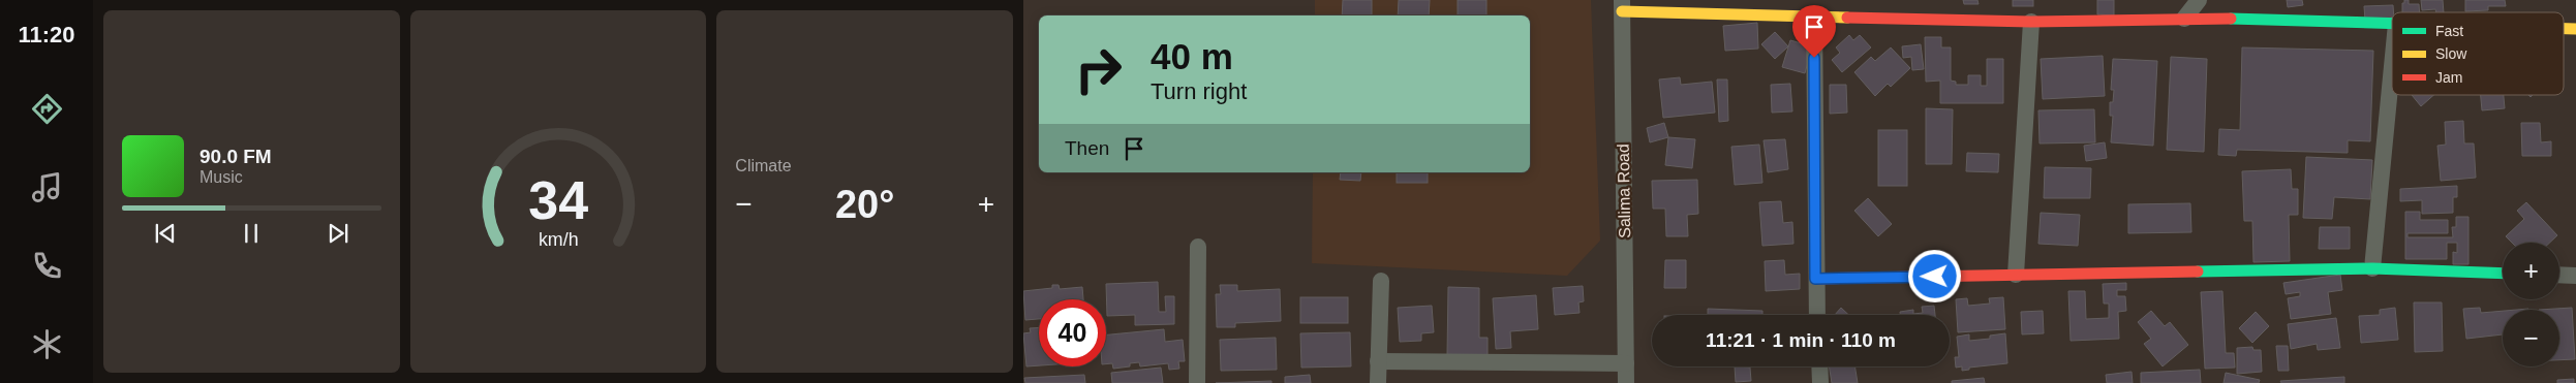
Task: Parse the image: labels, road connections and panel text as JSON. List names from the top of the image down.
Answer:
{
  "streets": {
    "street": ["Salima Road"]
  },
  "legend": ["Fast", "Slow", "Jam"],
  "page": {
    "tabs": "11:20",
    "tile": "Climate",
    "turn": ["40 m", "Turn right"],
    "then": "Then",
    "song": ["90.0 FM", "Music"],
    "heat": ["−", "20°", "+"],
    "map_buttons": ["+", "−"],
    "limit": "40",
    "trip": "11:21 · 1 min · 110 m",
    "gauge": ["34", "km/h"]
  }
}
